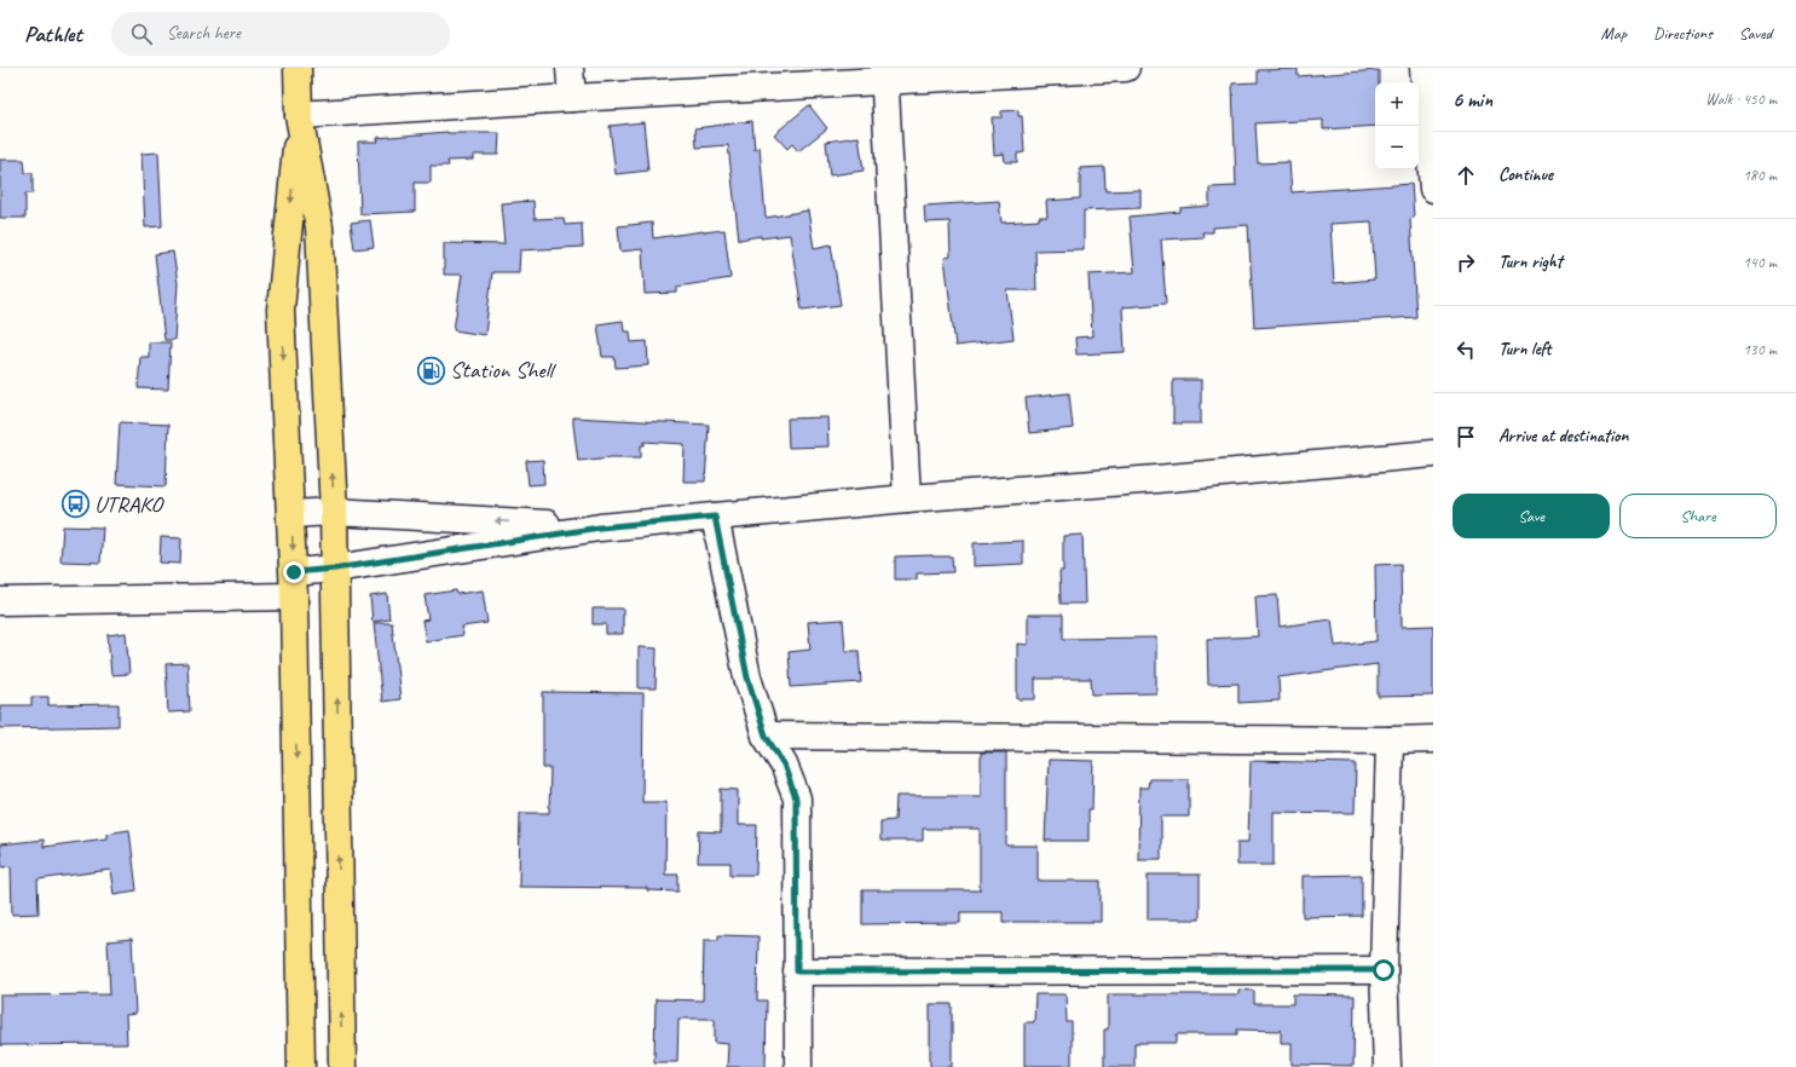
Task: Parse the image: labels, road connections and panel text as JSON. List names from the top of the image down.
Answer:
{
  "places": {
    "fuel station": ["Station Shell"],
    "bus stop": ["UTRAKO"]
  },
  "page": {
    "header": "Pathlet",
    "search": "Search here",
    "nav": ["Map", "Directions", "Saved"],
    "heading": ["6 min", "Walk · 450 m"],
    "map_buttons": ["+", "−"],
    "list": [
      ["Continue", "180 m"],
      ["Turn right", "140 m"],
      ["Turn left", "130 m"],
      "Arrive at destination"
    ],
    "buttons": ["Save", "Share"]
  }
}
